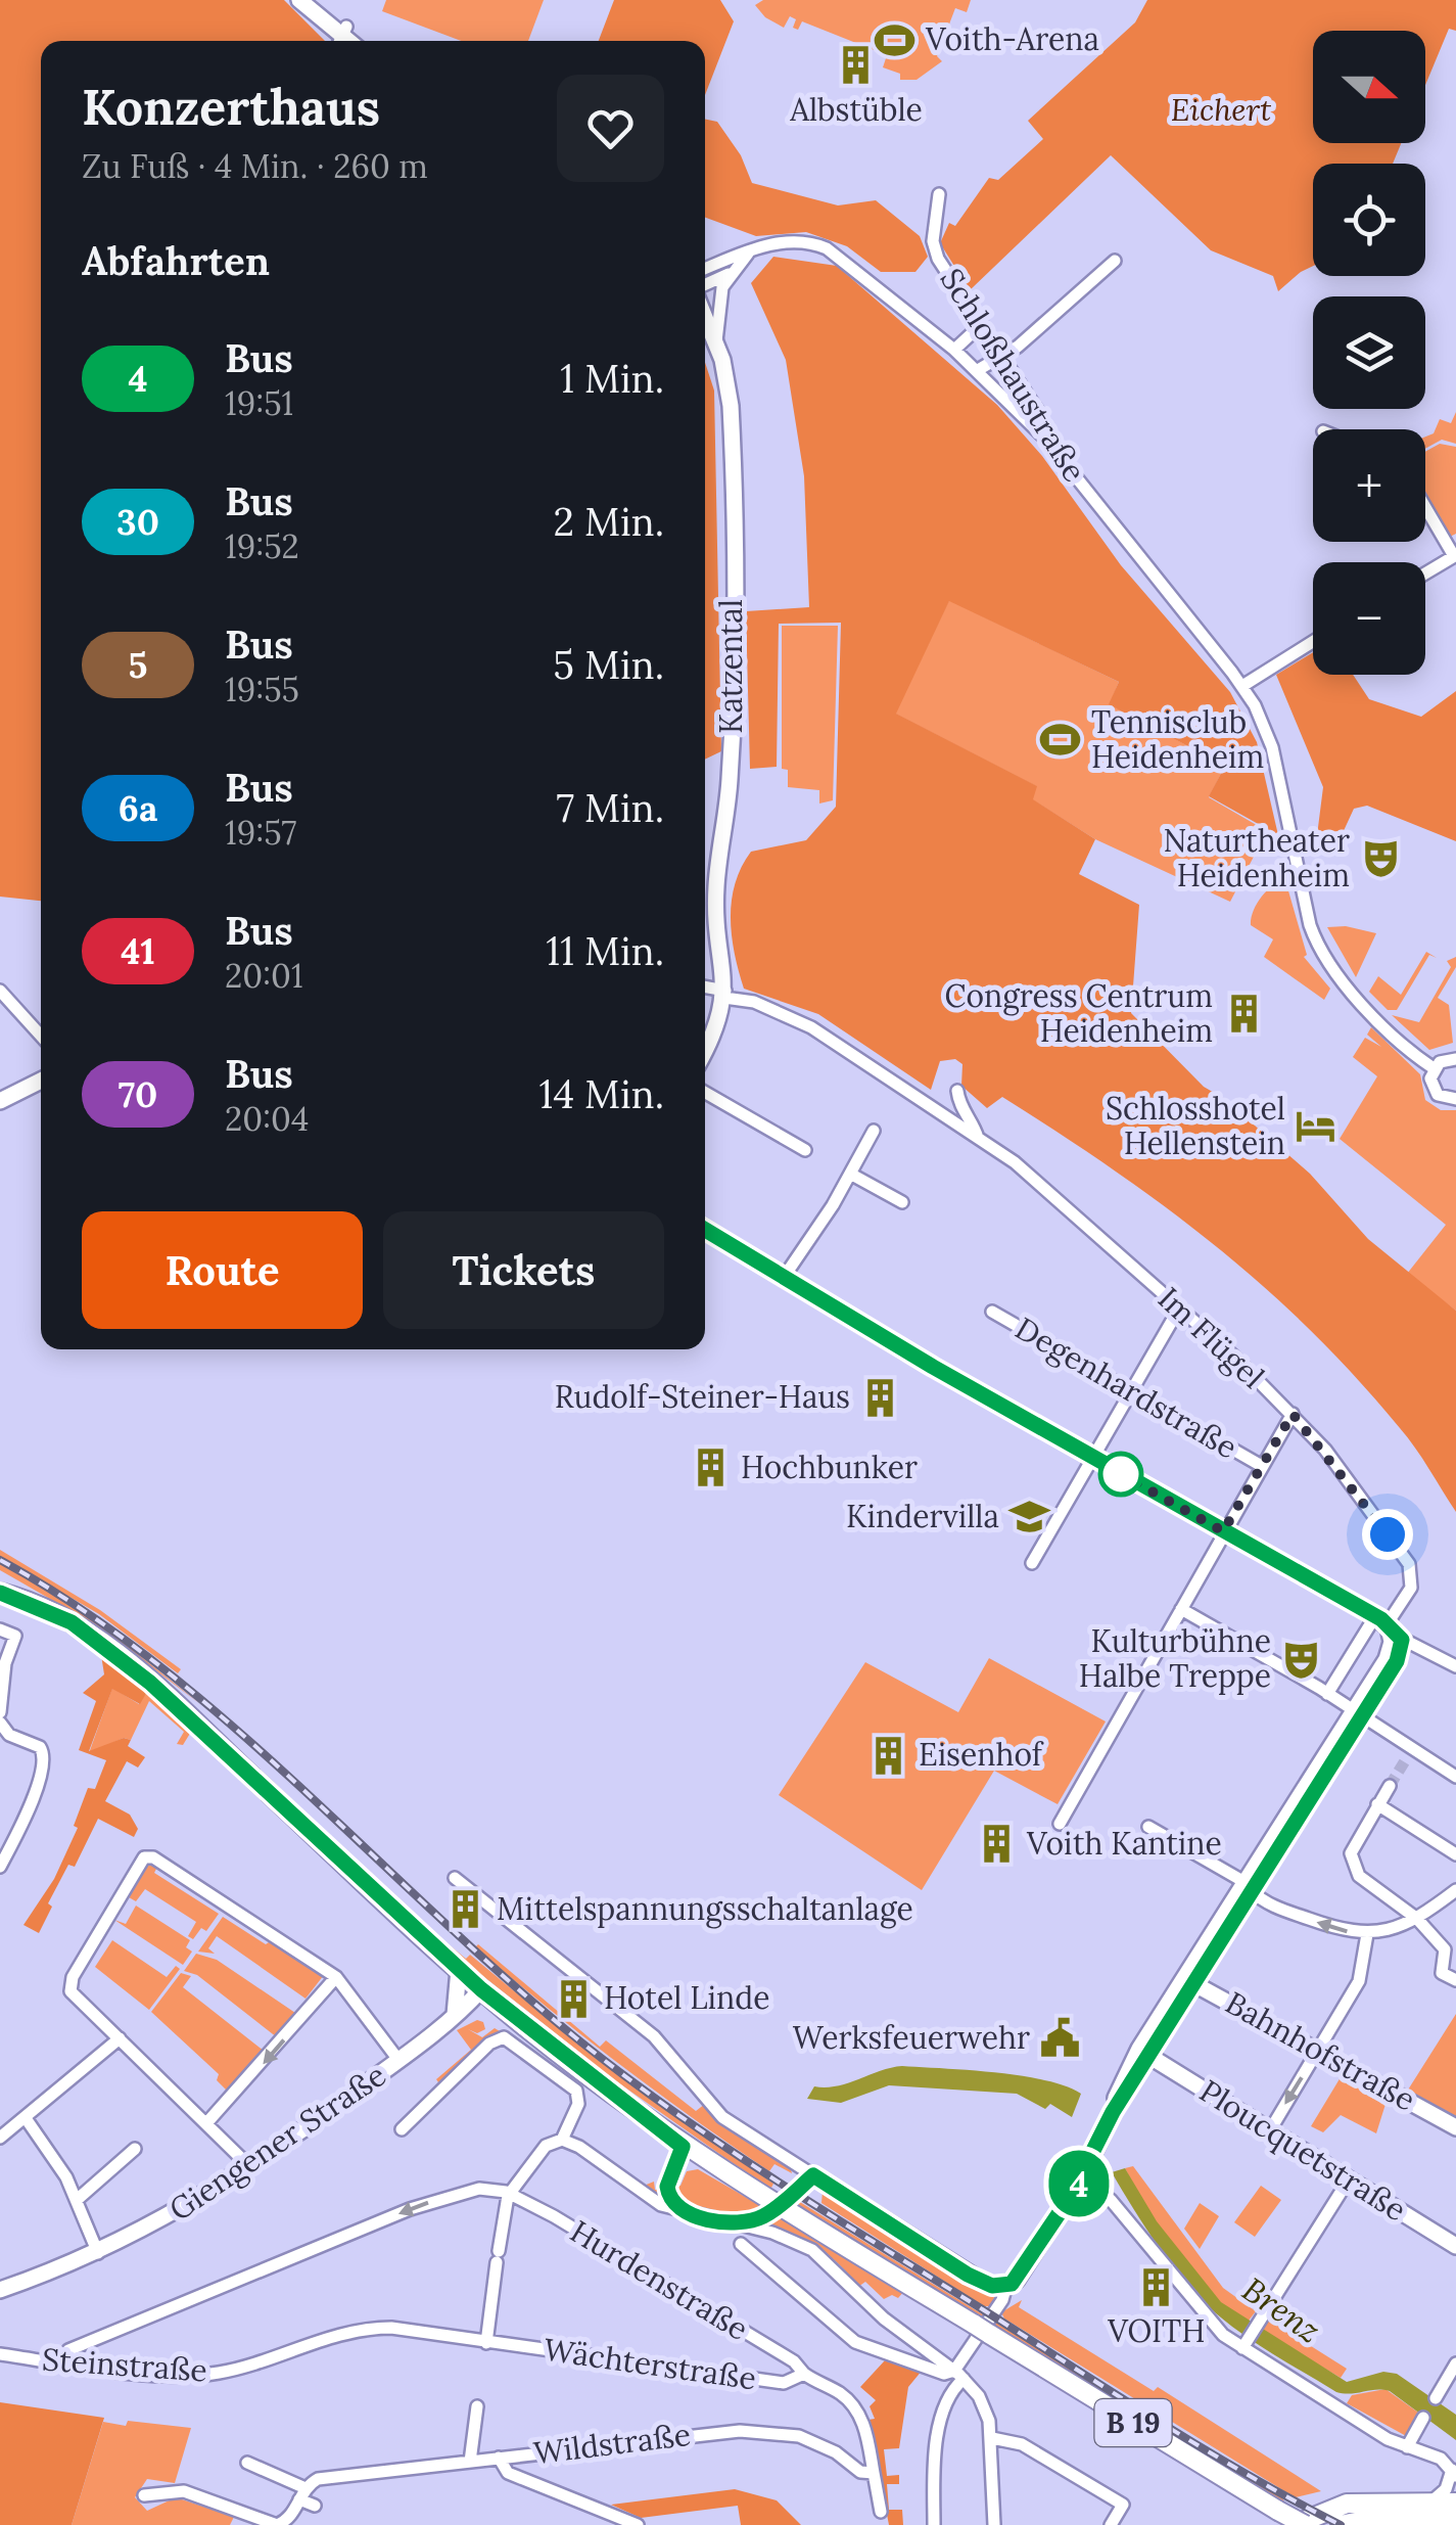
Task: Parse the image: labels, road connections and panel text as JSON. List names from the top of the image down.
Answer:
{
  "streets": {
    "main road": [
      "Katzental",
      "Bahnhofstraße",
      "Giengener Straße",
      "Ploucquetstraße",
      "B 19"
    ],
    "street": [
      "Schloßhaustraße",
      "Im Flügel",
      "Degenhardstraße",
      "Hurdenstraße",
      "Wächterstraße",
      "Steinstraße",
      "Wildstraße"
    ]
  },
  "crossings": [
    ["Katzental", "Im Flügel"],
    ["Giengener Straße", "B 19"],
    ["Hurdenstraße", "Wächterstraße"],
    ["Wächterstraße", "Steinstraße"]
  ],
  "water": ["Brenz"],
  "parks": ["Eichert"],
  "places": {
    "sports": ["Voith-Arena", "Tennisclub Heidenheim"],
    "building": [
      "Albstüble",
      "Congress Centrum Heidenheim",
      "Rudolf-Steiner-Haus",
      "Hochbunker",
      "Eisenhof",
      "Voith Kantine",
      "Mittelspannungsschaltanlage",
      "Hotel Linde",
      "VOITH"
    ],
    "theatre": ["Naturtheater Heidenheim", "Kulturbühne Halbe Treppe"],
    "hotel": ["Schlosshotel Hellenstein"],
    "school or university": ["Kindervilla"],
    "public building": ["Werksfeuerwehr"]
  },
  "lines": ["bus line 4"],
  "north": "right",
  "page": {
    "on_map": "4",
    "map_buttons": ["+", "−"],
    "heading": [
      ["Konzerthaus", "Zu Fuß · 4 Min. · 260 m"],
      "Abfahrten"
    ],
    "list": [
      {
        "mark": "4",
        "name": "Bus",
        "note": "19:51",
        "value": "1 Min."
      },
      {
        "mark": "30",
        "name": "Bus",
        "note": "19:52",
        "value": "2 Min."
      },
      {
        "mark": "5",
        "name": "Bus",
        "note": "19:55",
        "value": "5 Min."
      },
      {
        "mark": "6a",
        "name": "Bus",
        "note": "19:57",
        "value": "7 Min."
      },
      {
        "mark": "41",
        "name": "Bus",
        "note": "20:01",
        "value": "11 Min."
      },
      {
        "mark": "70",
        "name": "Bus",
        "note": "20:04",
        "value": "14 Min."
      }
    ],
    "buttons": ["Route", "Tickets"]
  }
}
